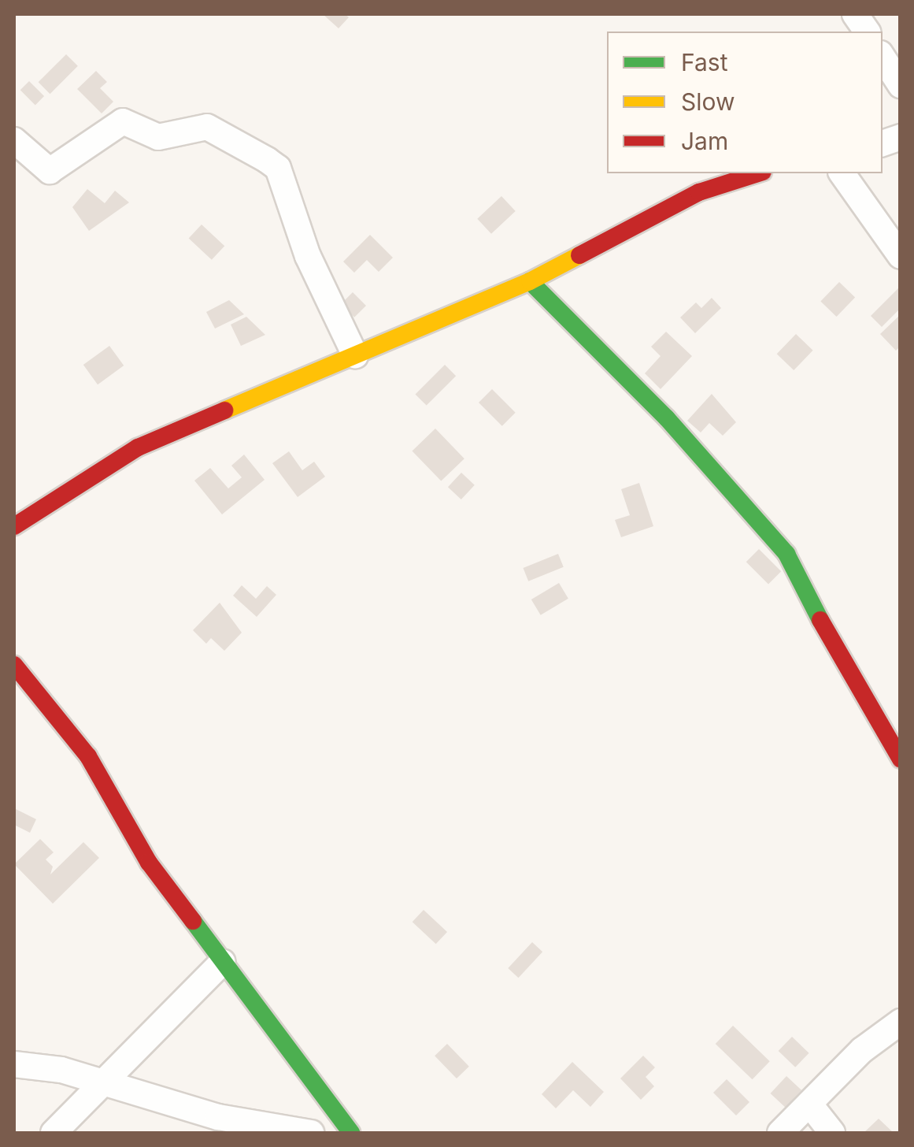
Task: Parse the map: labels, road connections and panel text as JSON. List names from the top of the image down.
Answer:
{
  "legend": ["Fast", "Slow", "Jam"]
}
